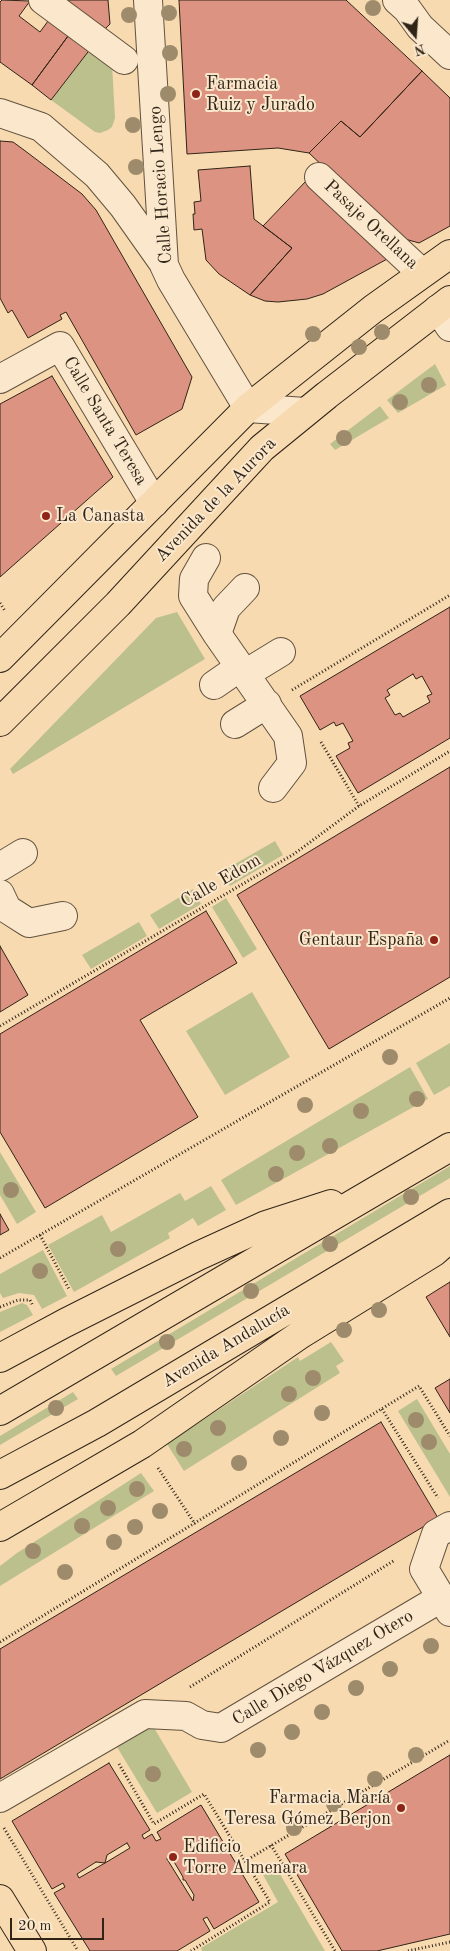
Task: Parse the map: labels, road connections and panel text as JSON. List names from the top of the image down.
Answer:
{
  "streets": {
    "main road": ["Avenida de la Aurora", "Avenida Andalucía"],
    "street": [
      "Calle Horacio Lengo",
      "Pasaje Orellana",
      "Calle Santa Teresa",
      "Calle Diego Vázquez Otero"
    ],
    "path": ["Calle Edom"]
  },
  "places": [
    "Farmacia Ruiz y Jurado",
    "La Canasta",
    "Gentaur España",
    "Farmacia María Teresa Gómez Berjon",
    "Edificio Torre Almenara"
  ],
  "scale_bar": "20 m",
  "north": "bottom"
}
